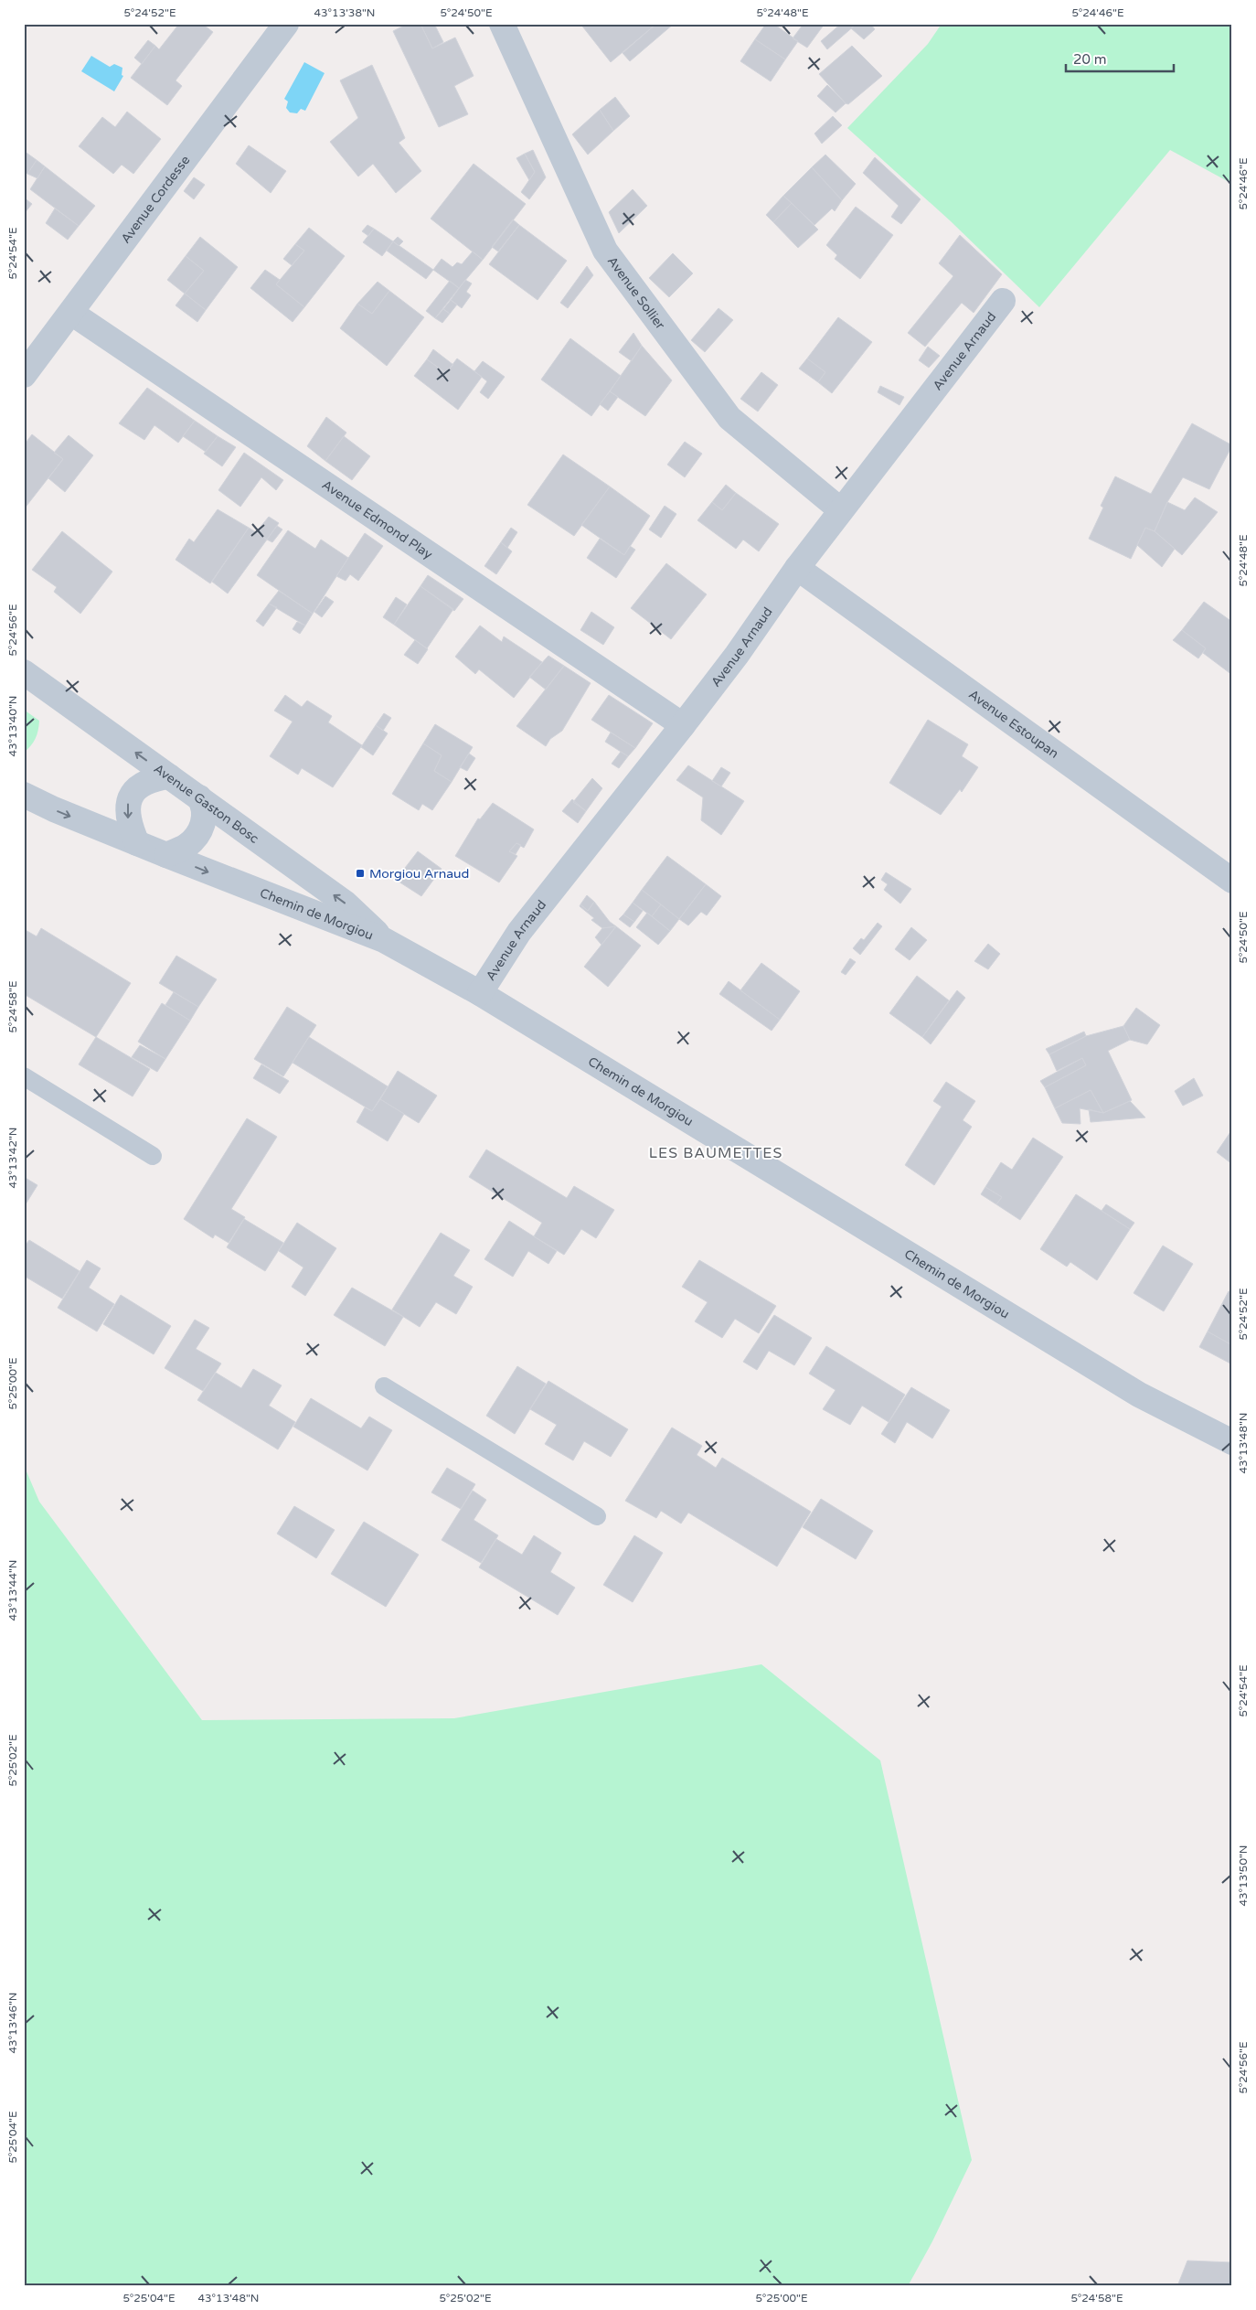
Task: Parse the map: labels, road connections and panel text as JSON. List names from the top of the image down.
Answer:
{
  "streets": {
    "street": [
      "Avenue Cordesse",
      "Avenue Sollier",
      "Avenue Arnaud",
      "Avenue Edmond Play",
      "Avenue Estoupan",
      "Avenue Gaston Bosc",
      "Chemin de Morgiou"
    ]
  },
  "crossings": [
    ["Avenue Cordesse", "Avenue Edmond Play"],
    ["Avenue Sollier", "Avenue Arnaud"],
    ["Avenue Arnaud", "Avenue Edmond Play"],
    ["Avenue Arnaud", "Avenue Estoupan"],
    ["Avenue Arnaud", "Chemin de Morgiou"],
    ["Avenue Gaston Bosc", "Chemin de Morgiou"]
  ],
  "one_way": ["Avenue Gaston Bosc"],
  "districts": ["LES BAUMETTES"],
  "places": {
    "transit": ["Morgiou Arnaud"]
  },
  "scale_bar": "20 m",
  "coordinates": [
    "5°24'52\"E",
    "43°13'38\"N",
    "5°24'50\"E",
    "5°24'48\"E",
    "5°24'46\"E",
    "5°24'54\"E",
    "5°24'56\"E",
    "43°13'40\"N",
    "5°24'58\"E",
    "43°13'42\"N",
    "5°25'00\"E",
    "43°13'48\"N",
    "43°13'44\"N",
    "5°25'02\"E",
    "43°13'50\"N",
    "43°13'46\"N",
    "5°25'04\"E"
  ]
}
